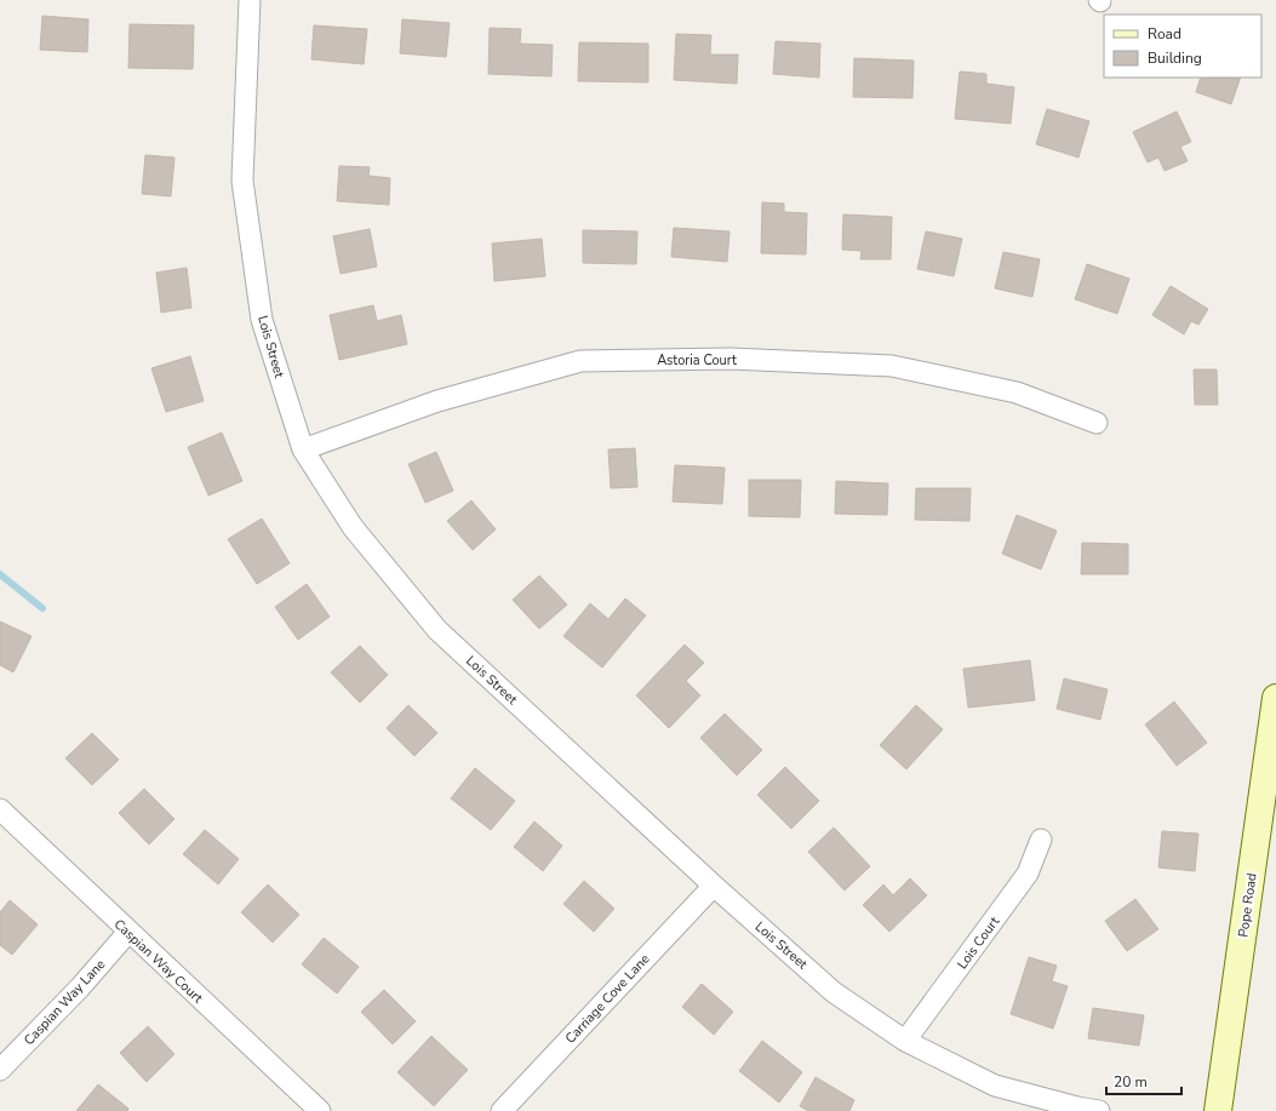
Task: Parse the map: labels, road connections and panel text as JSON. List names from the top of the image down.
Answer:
{
  "streets": {
    "street": [
      "Lois Street",
      "Astoria Court",
      "Pope Road",
      "Lois Court",
      "Caspian Way Court",
      "Carriage Cove Lane",
      "Caspian Way Lane"
    ]
  },
  "crossings": [
    ["Lois Street", "Astoria Court"],
    ["Lois Street", "Lois Court"],
    ["Lois Street", "Carriage Cove Lane"],
    ["Caspian Way Court", "Caspian Way Lane"]
  ],
  "legend": ["Road", "Building"],
  "scale_bar": "20 m"
}
